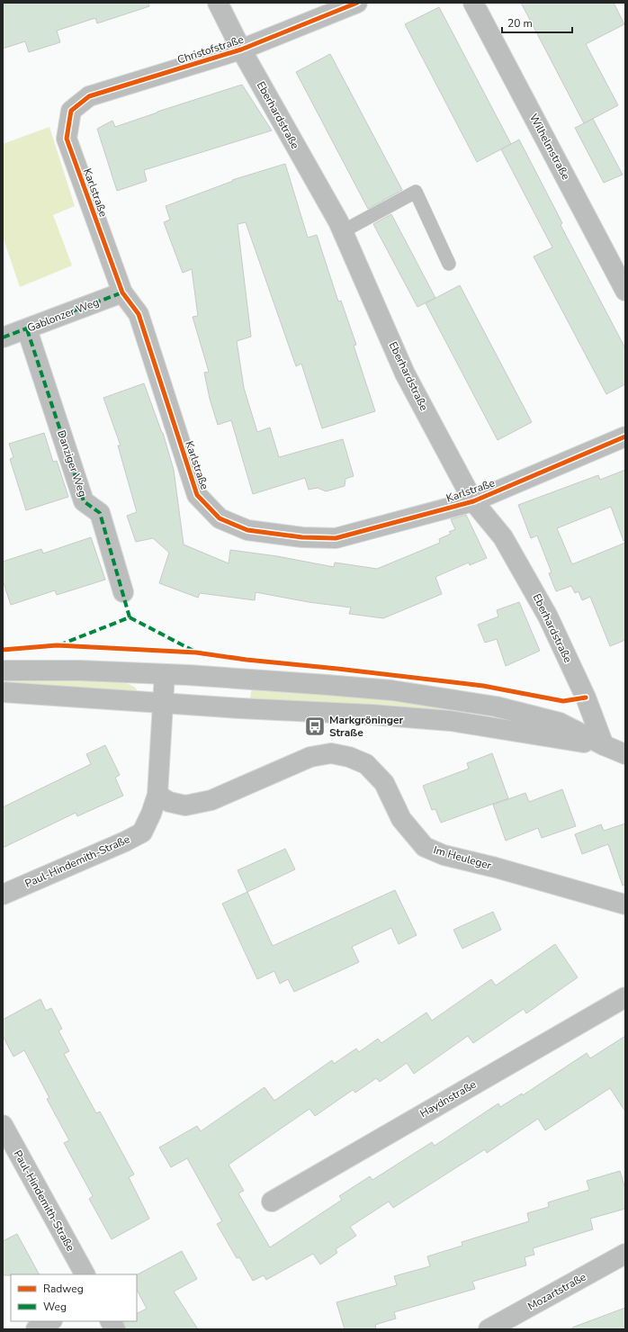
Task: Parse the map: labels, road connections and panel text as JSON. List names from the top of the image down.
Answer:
{
  "streets": {
    "street": [
      "Christofstraße",
      "Eberhardstraße",
      "Wilhelmstraße",
      "Karlstraße",
      "Gablonzer Weg",
      "Danziger Weg",
      "Im Heuleger",
      "Paul-Hindemith-Straße",
      "Haydnstraße",
      "Mozartstraße"
    ]
  },
  "crossings": [
    ["Christofstraße", "Eberhardstraße"],
    ["Christofstraße", "Karlstraße"],
    ["Eberhardstraße", "Karlstraße"],
    ["Karlstraße", "Gablonzer Weg"],
    ["Gablonzer Weg", "Danziger Weg"],
    ["Im Heuleger", "Paul-Hindemith-Straße"]
  ],
  "places": {
    "bus stop": ["Markgröninger Straße"]
  },
  "legend": ["Radweg", "Weg"],
  "scale_bar": "20 m"
}
